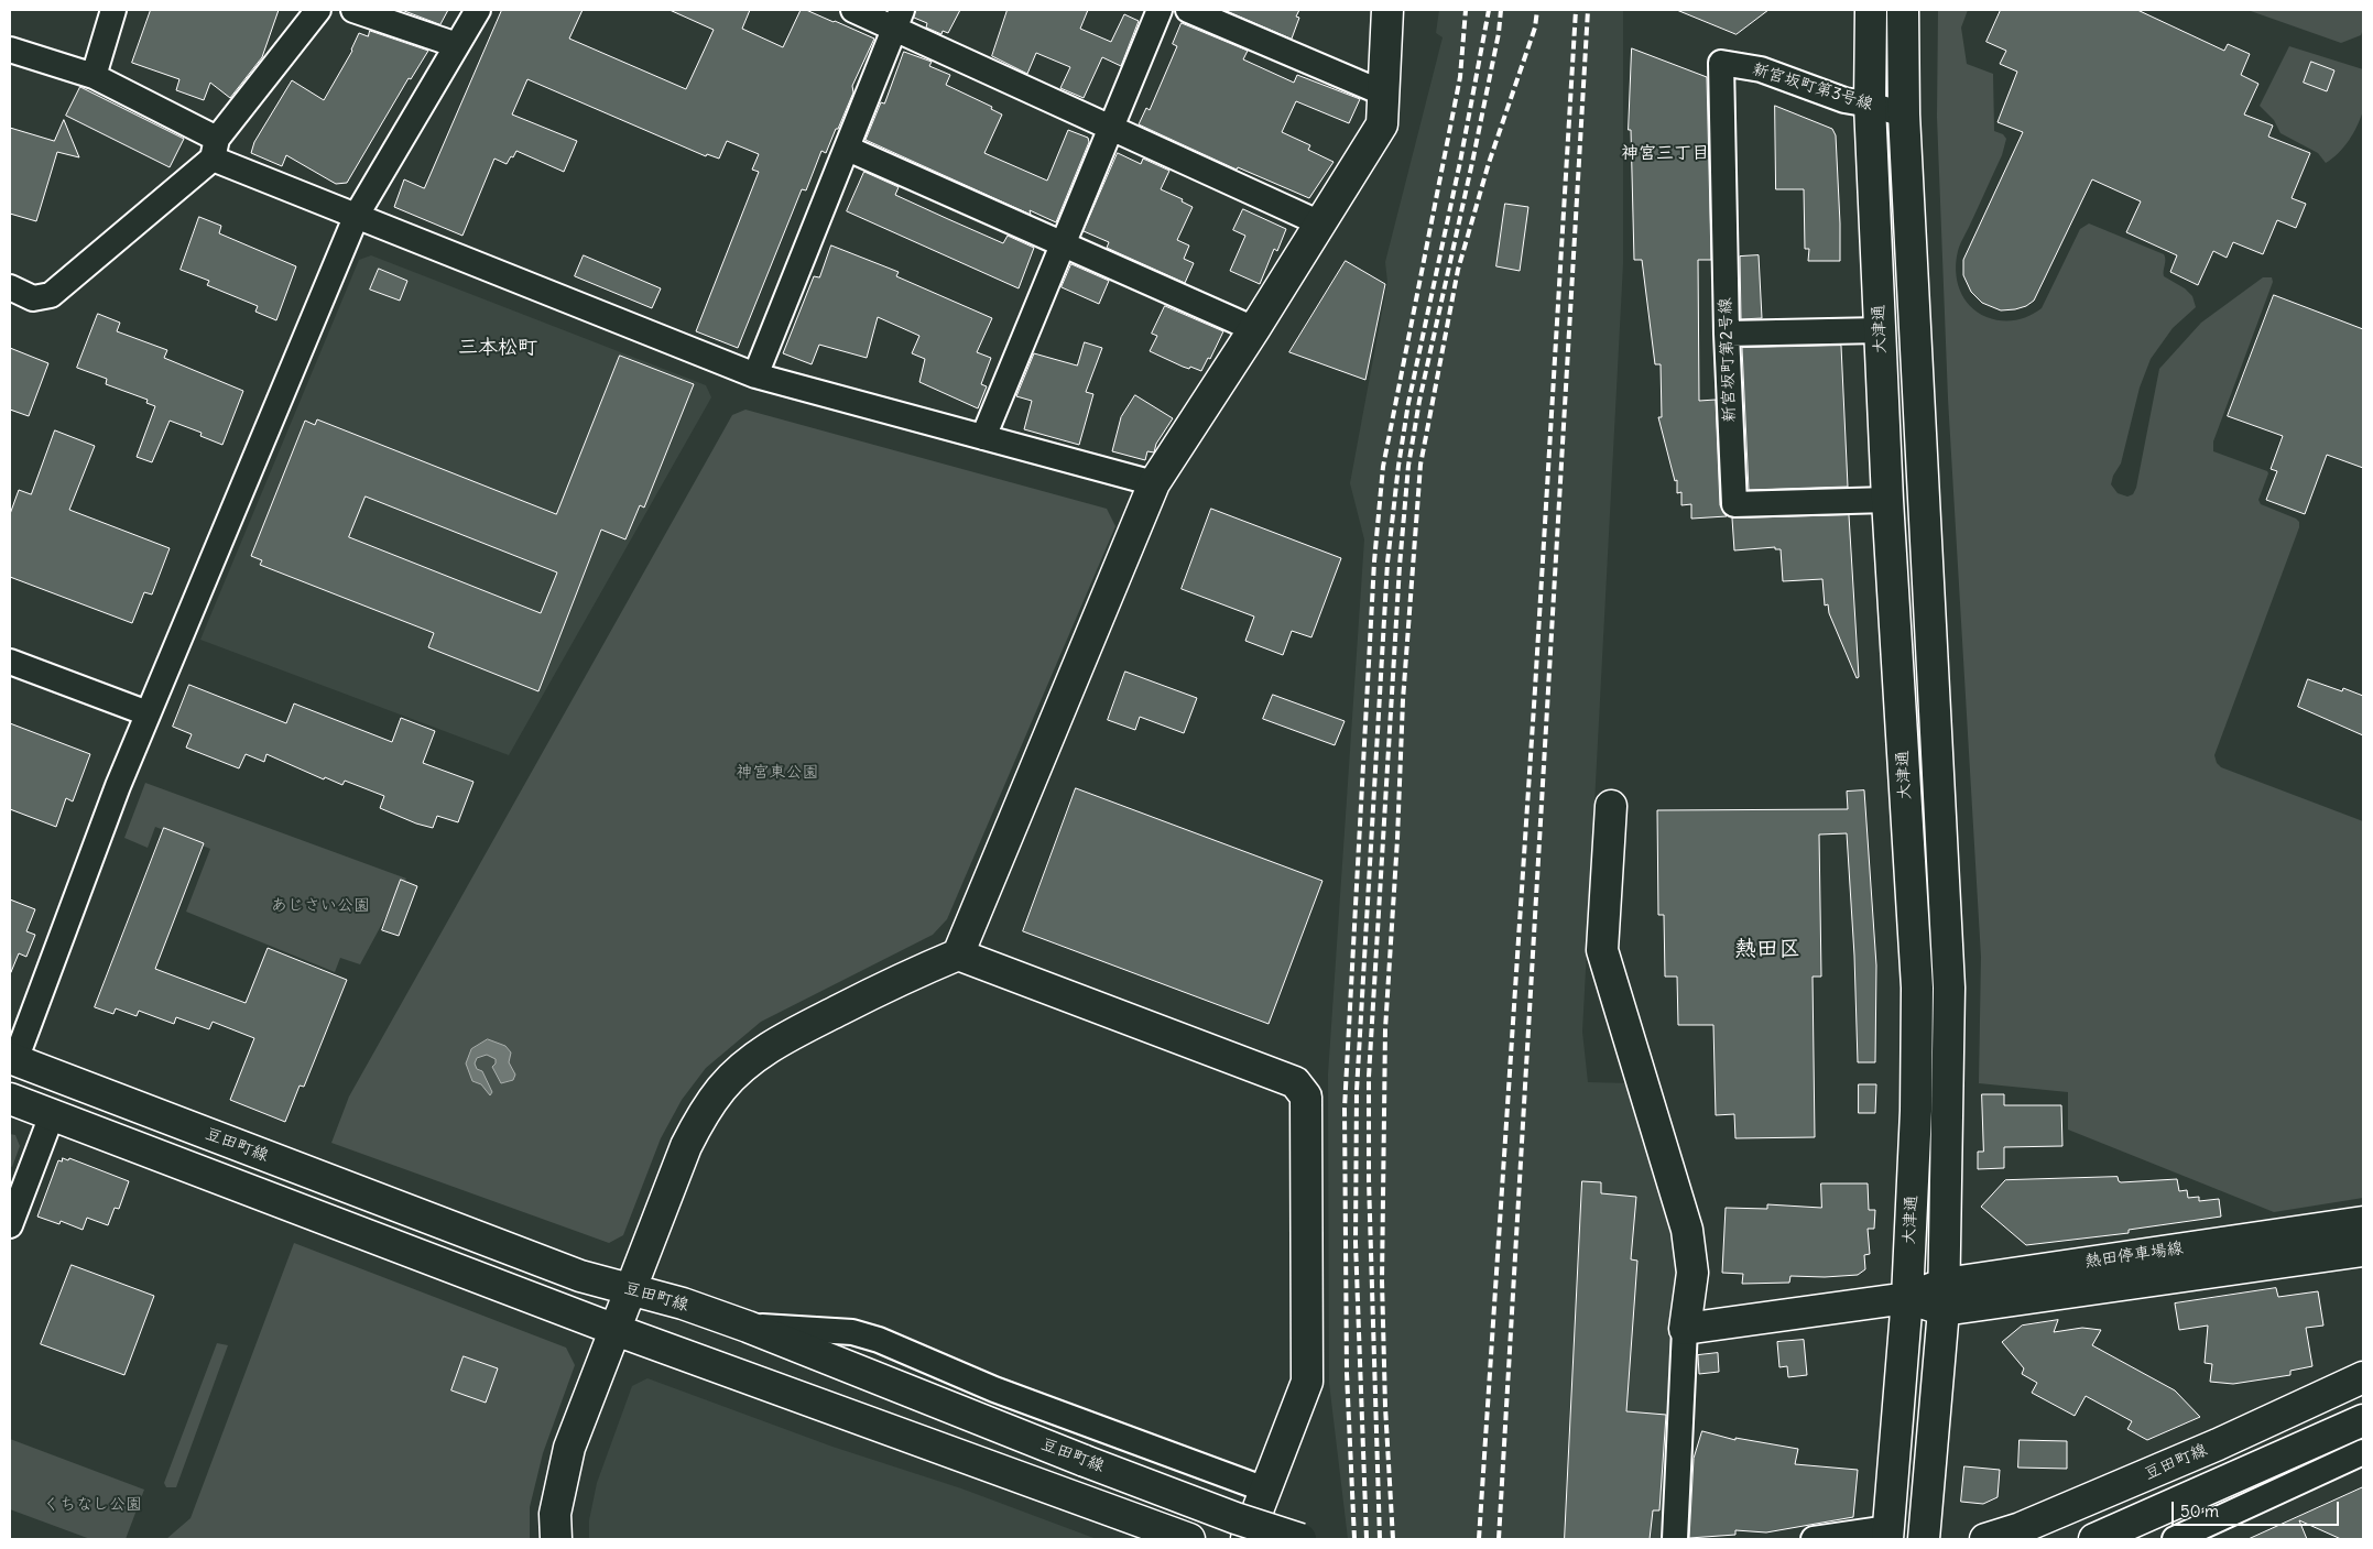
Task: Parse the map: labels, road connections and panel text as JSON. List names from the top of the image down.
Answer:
{
  "streets": {
    "street": [
      "新宮坂町第3号線",
      "大津通",
      "新宮坂町第2号線",
      "豆田町線",
      "熱田停車場線"
    ]
  },
  "crossings": [
    ["新宮坂町第3号線", "大津通"],
    ["新宮坂町第3号線", "新宮坂町第2号線"],
    ["大津通", "新宮坂町第2号線"],
    ["大津通", "熱田停車場線"]
  ],
  "districts": ["神宮三丁目", "三本松町", "熱田区"],
  "parks": ["神宮東公園", "あじさい公園", "くちなし公園"],
  "scale_bar": "50 m"
}
